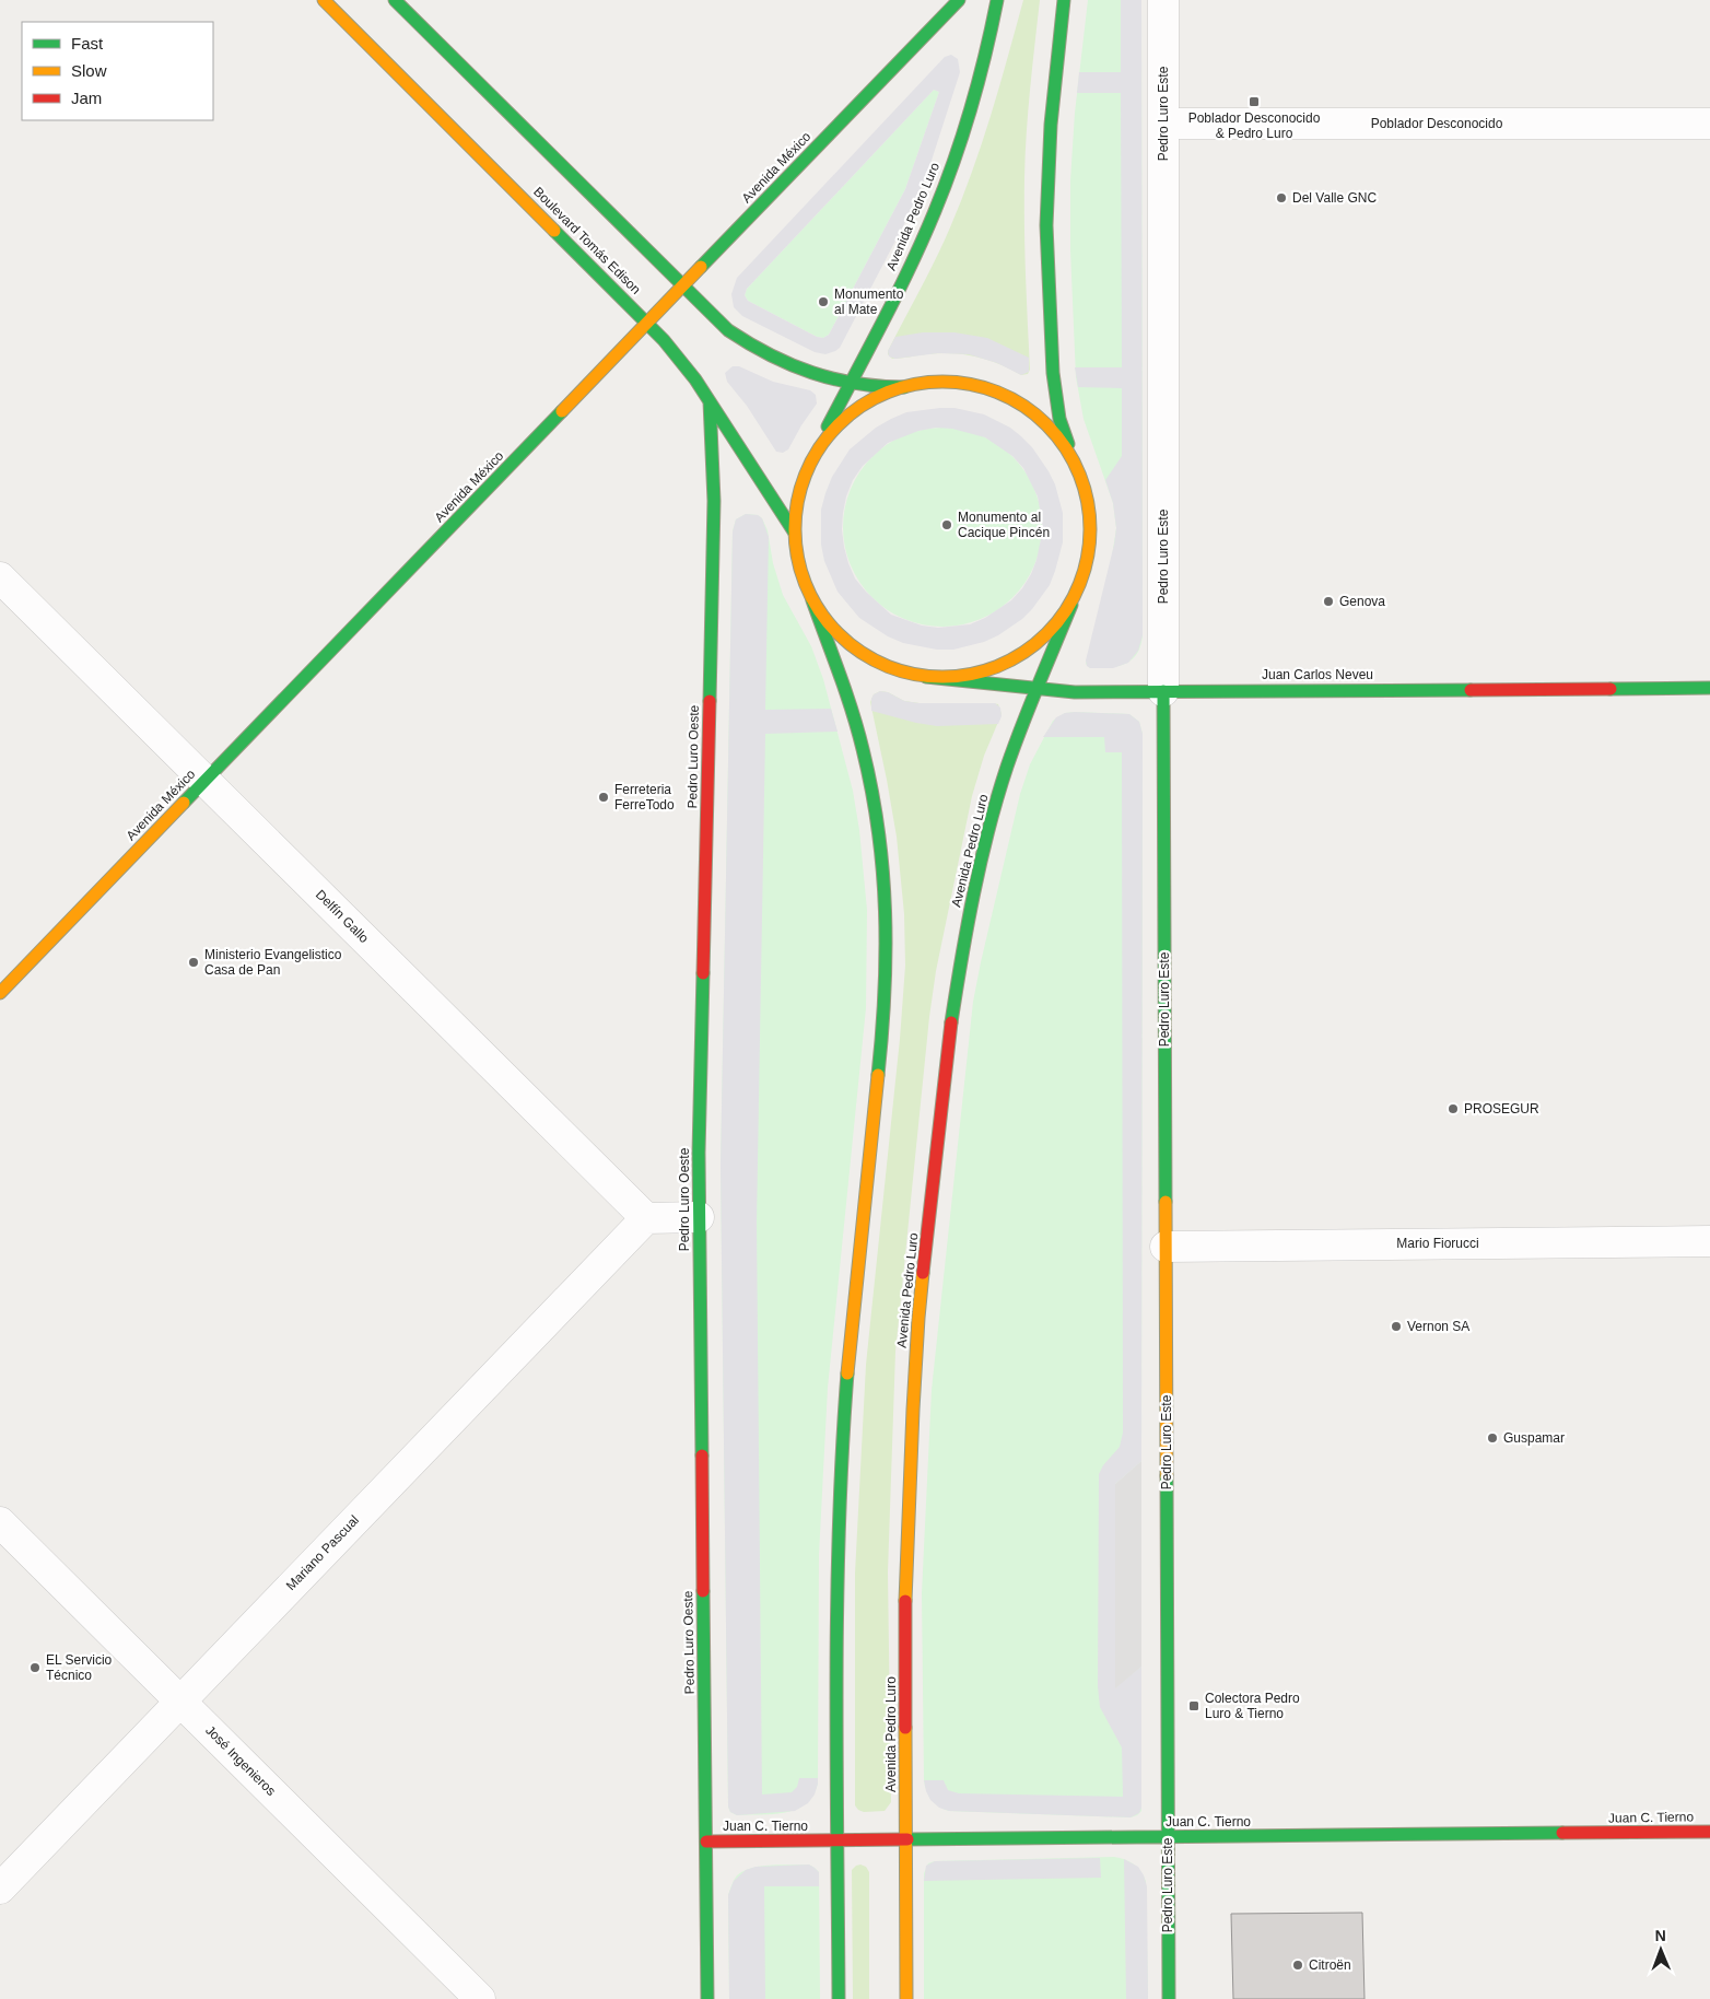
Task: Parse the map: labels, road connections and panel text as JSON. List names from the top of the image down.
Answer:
{
  "streets": {
    "main road": [
      "Pedro Luro Este",
      "Avenida México",
      "Avenida Pedro Luro",
      "Boulevard Tomás Edison",
      "Juan Carlos Neveu",
      "Pedro Luro Oeste",
      "Juan C. Tierno"
    ],
    "street": [
      "Poblador Desconocido",
      "Delfín Gallo",
      "Mario Fiorucci",
      "Mariano Pascual",
      "José Ingenieros"
    ]
  },
  "crossings": [
    ["Pedro Luro Este", "Poblador Desconocido"],
    ["Pedro Luro Este", "Juan Carlos Neveu"],
    ["Pedro Luro Este", "Mario Fiorucci"],
    ["Pedro Luro Este", "Juan C. Tierno"],
    ["Avenida México", "Boulevard Tomás Edison"],
    ["Avenida México", "Delfín Gallo"],
    ["Avenida Pedro Luro", "Juan Carlos Neveu"],
    ["Avenida Pedro Luro", "Juan C. Tierno"],
    ["Boulevard Tomás Edison", "Pedro Luro Oeste"],
    ["Pedro Luro Oeste", "Juan C. Tierno"],
    ["Delfín Gallo", "Mariano Pascual"],
    ["Mariano Pascual", "José Ingenieros"]
  ],
  "places": {
    "transit": ["Poblador Desconocido & Pedro Luro", "Colectora Pedro Luro & Tierno"],
    "other": [
      "Del Valle GNC",
      "Monumento al Mate",
      "Monumento al Cacique Pincén",
      "Genova",
      "Ferreteria FerreTodo",
      "Ministerio Evangelistico Casa de Pan",
      "PROSEGUR",
      "Vernon SA",
      "Guspamar",
      "EL Servicio Técnico",
      "Citroën"
    ]
  },
  "legend": ["Fast", "Slow", "Jam"],
  "north": "top"
}
